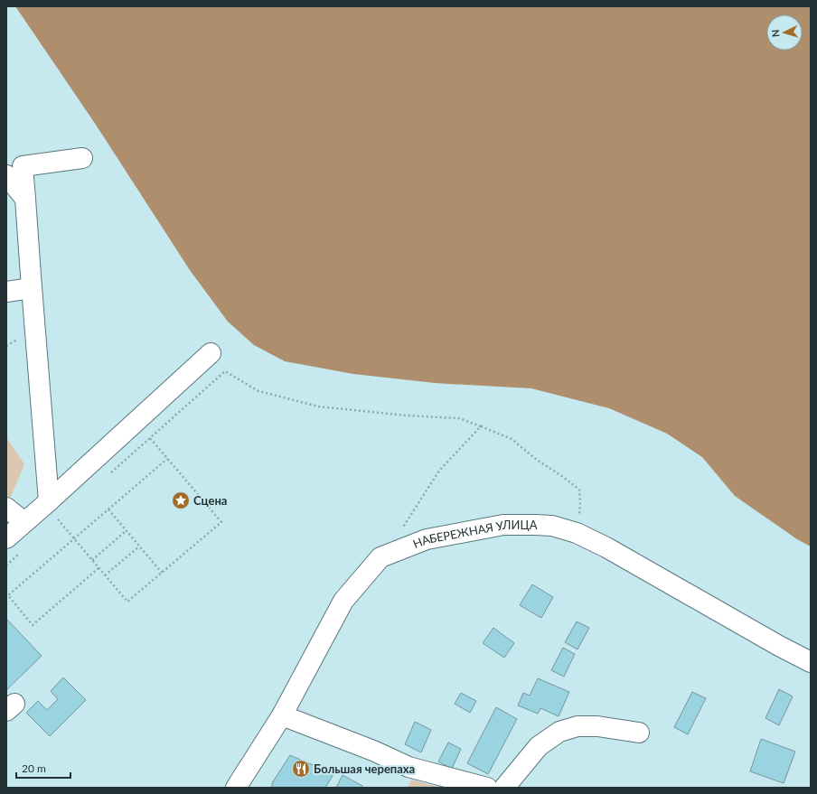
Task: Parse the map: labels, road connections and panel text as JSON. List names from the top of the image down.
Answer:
{
  "streets": {
    "street": ["НАБЕРЕЖНАЯ УЛИЦА"]
  },
  "places": {
    "place": ["Сцена"],
    "restaurant": ["Большая черепаха"]
  },
  "scale_bar": "20 m",
  "north": "left"
}
